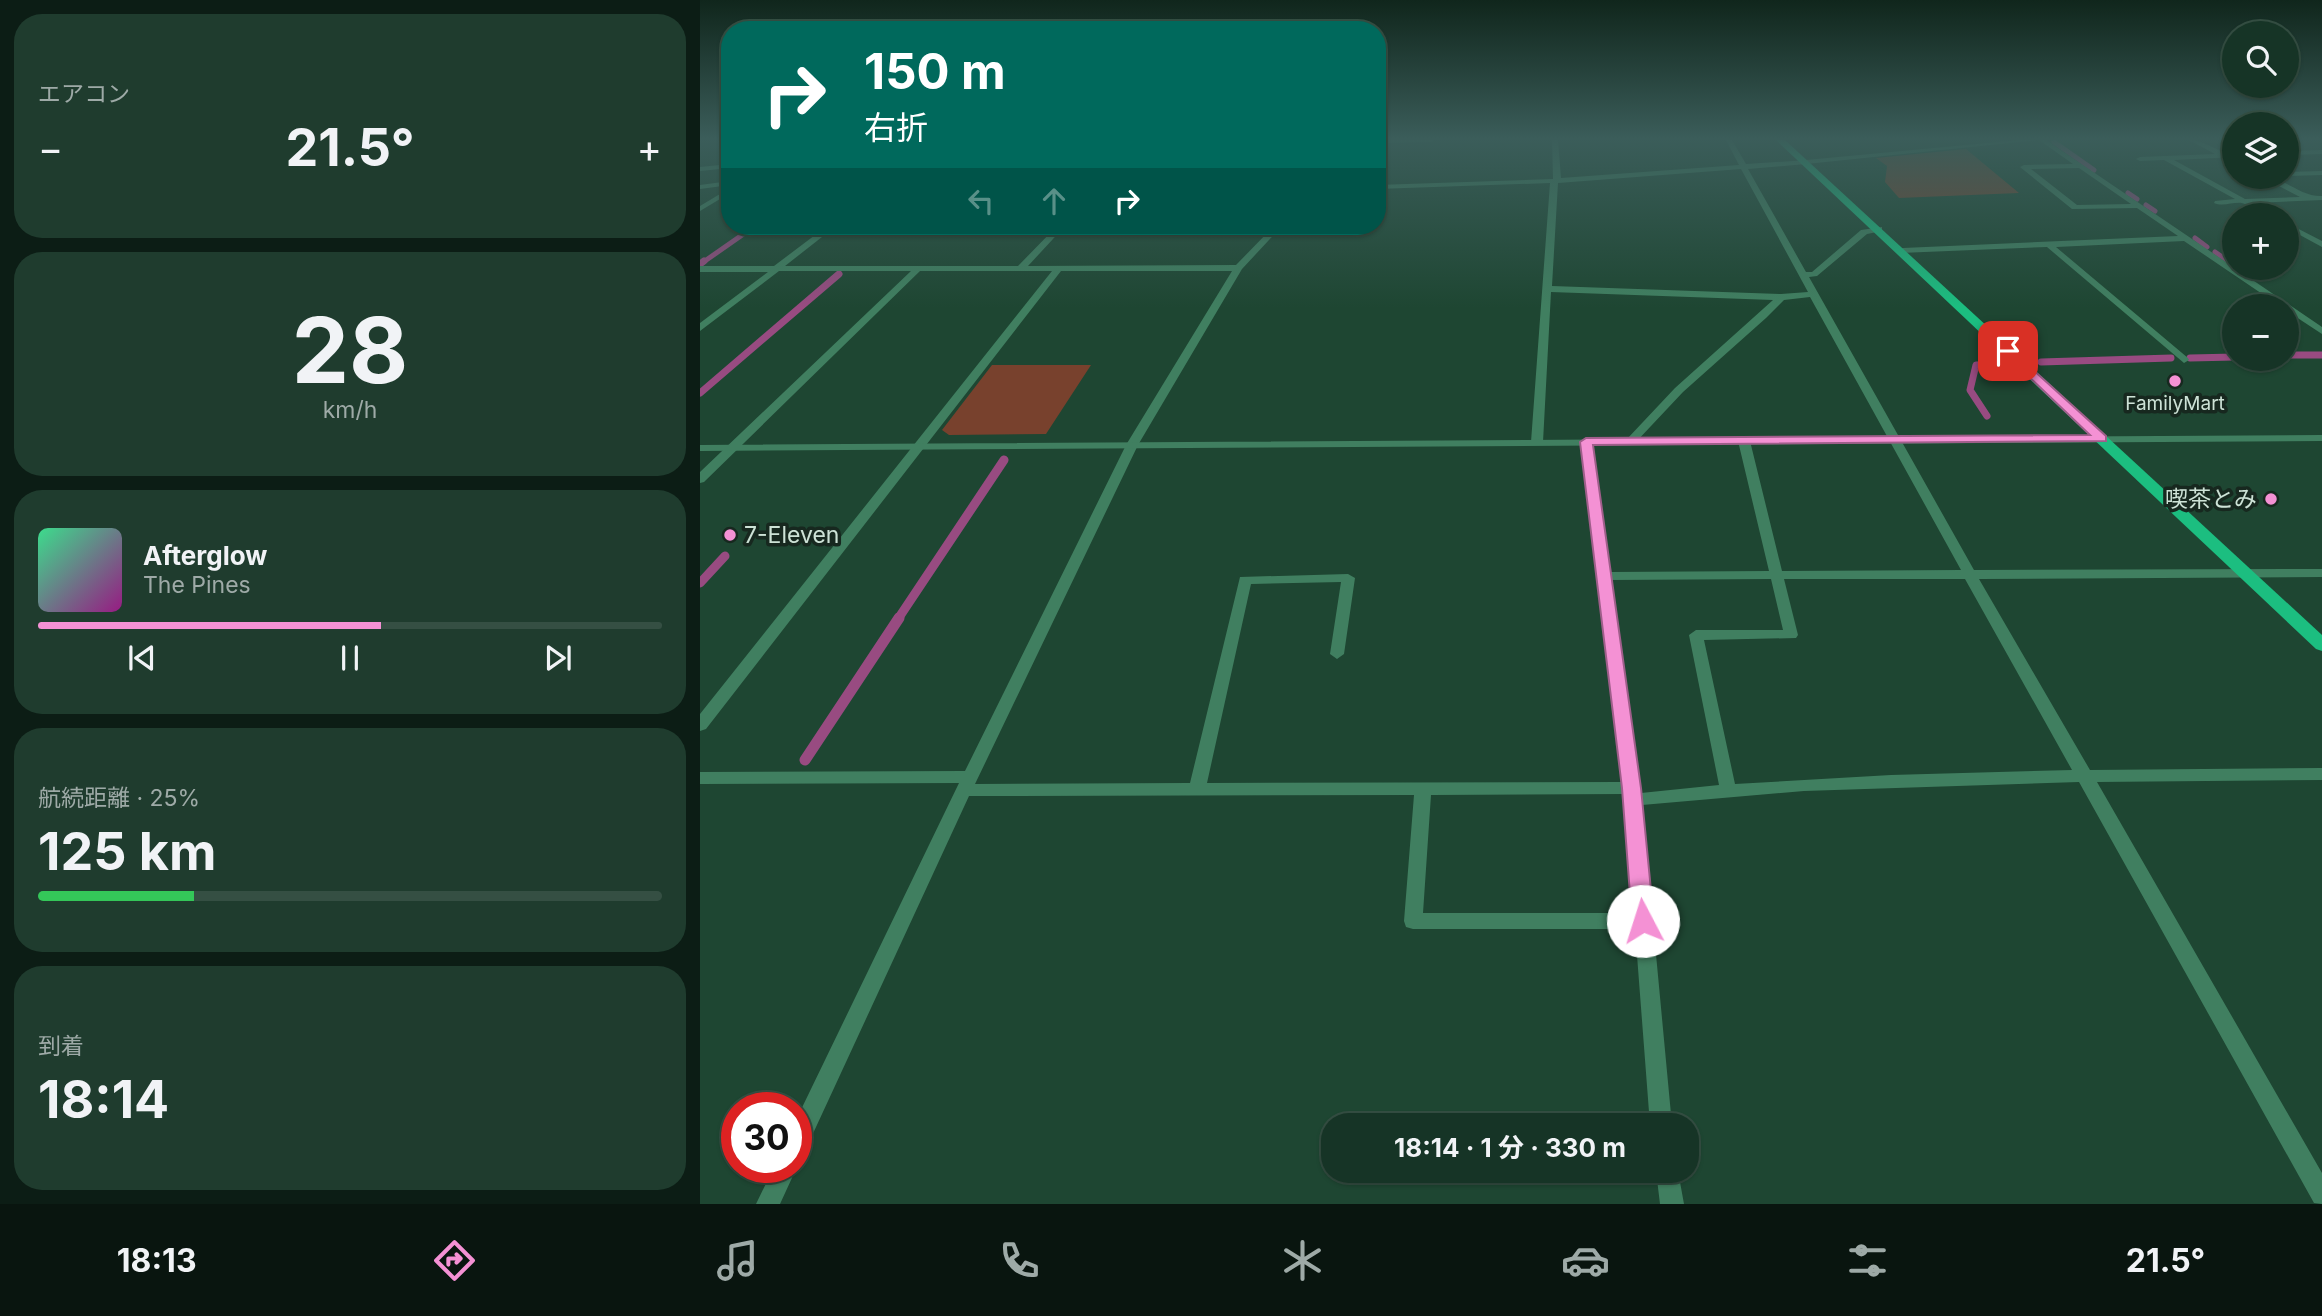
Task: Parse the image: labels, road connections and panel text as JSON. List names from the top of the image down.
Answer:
{
  "places": ["FamilyMart", "喫茶とみ", "7-Eleven"],
  "page": {
    "tile": [
      "エアコン",
      ["28", "km/h"],
      ["航続距離 · 25%", "125 km"],
      ["到着", "18:14"]
    ],
    "map_buttons": ["+", "−"],
    "turn": ["150 m", "右折"],
    "heat": ["−", "21.5°", "+"],
    "song": ["Afterglow", "The Pines"],
    "limit": "30",
    "trip": "18:14 · 1 分 · 330 m",
    "tabs": ["18:13", "21.5°"]
  }
}
